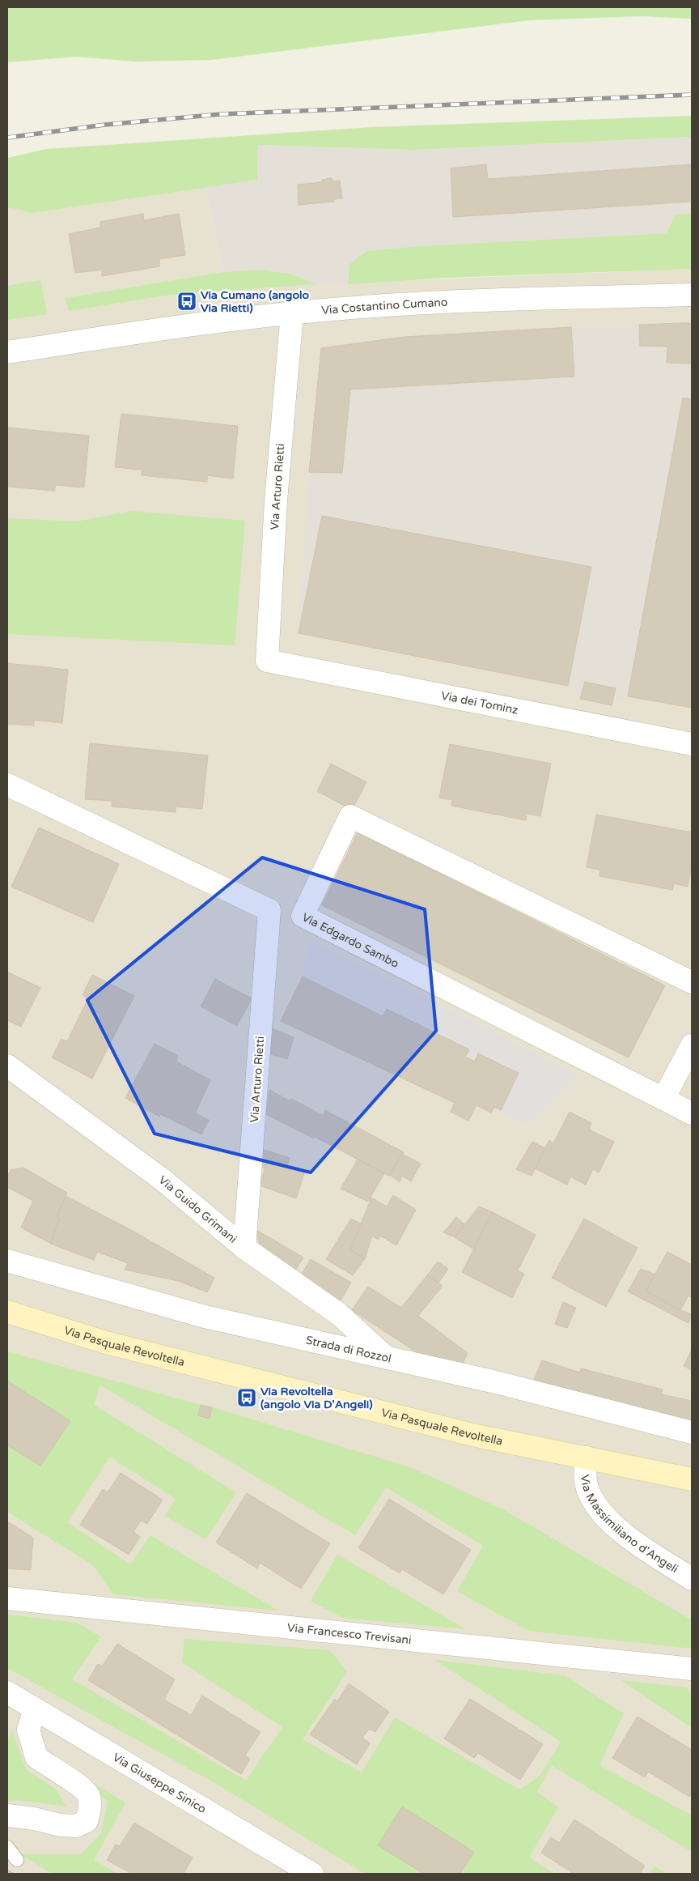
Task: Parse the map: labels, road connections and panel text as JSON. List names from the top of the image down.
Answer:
{
  "streets": {
    "main road": ["Via Pasquale Revoltella"],
    "street": [
      "Via Costantino Cumano",
      "Via Arturo Rietti",
      "Via dei Tominz",
      "Via Edgardo Sambo",
      "Via Guido Grimani",
      "Strada di Rozzol",
      "Via Massimiliano d'Angeli",
      "Via Francesco Trevisani",
      "Via Giuseppe Sinico"
    ]
  },
  "crossings": [
    ["Via Costantino Cumano", "Via Arturo Rietti"],
    ["Via Arturo Rietti", "Via dei Tominz"],
    ["Via Arturo Rietti", "Via Guido Grimani"],
    ["Via Guido Grimani", "Strada di Rozzol"],
    ["Via Pasquale Revoltella", "Via Massimiliano d'Angeli"]
  ],
  "places": {
    "bus stop": ["Via Cumano (angolo Via Rietti)", "Via Revoltella (angolo Via D'Angeli)"]
  }
}
